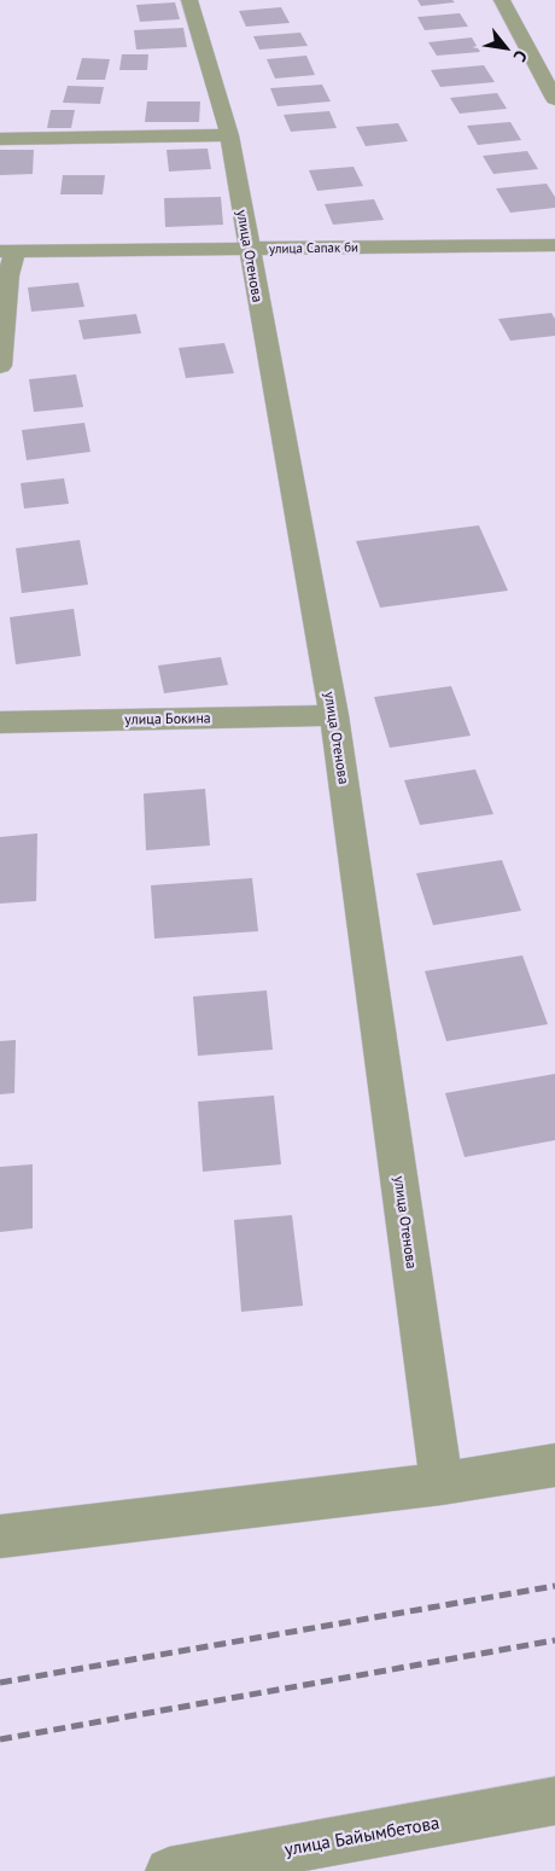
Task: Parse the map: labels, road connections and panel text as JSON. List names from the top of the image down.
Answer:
{
  "streets": {
    "street": [
      "улица Сапак би",
      "улица Отенова",
      "улица Бокина",
      "улица Байымбетова"
    ]
  },
  "crossings": [
    ["улица Сапак би", "улица Отенова"],
    ["улица Отенова", "улица Бокина"]
  ],
  "north": "bottom right"
}
